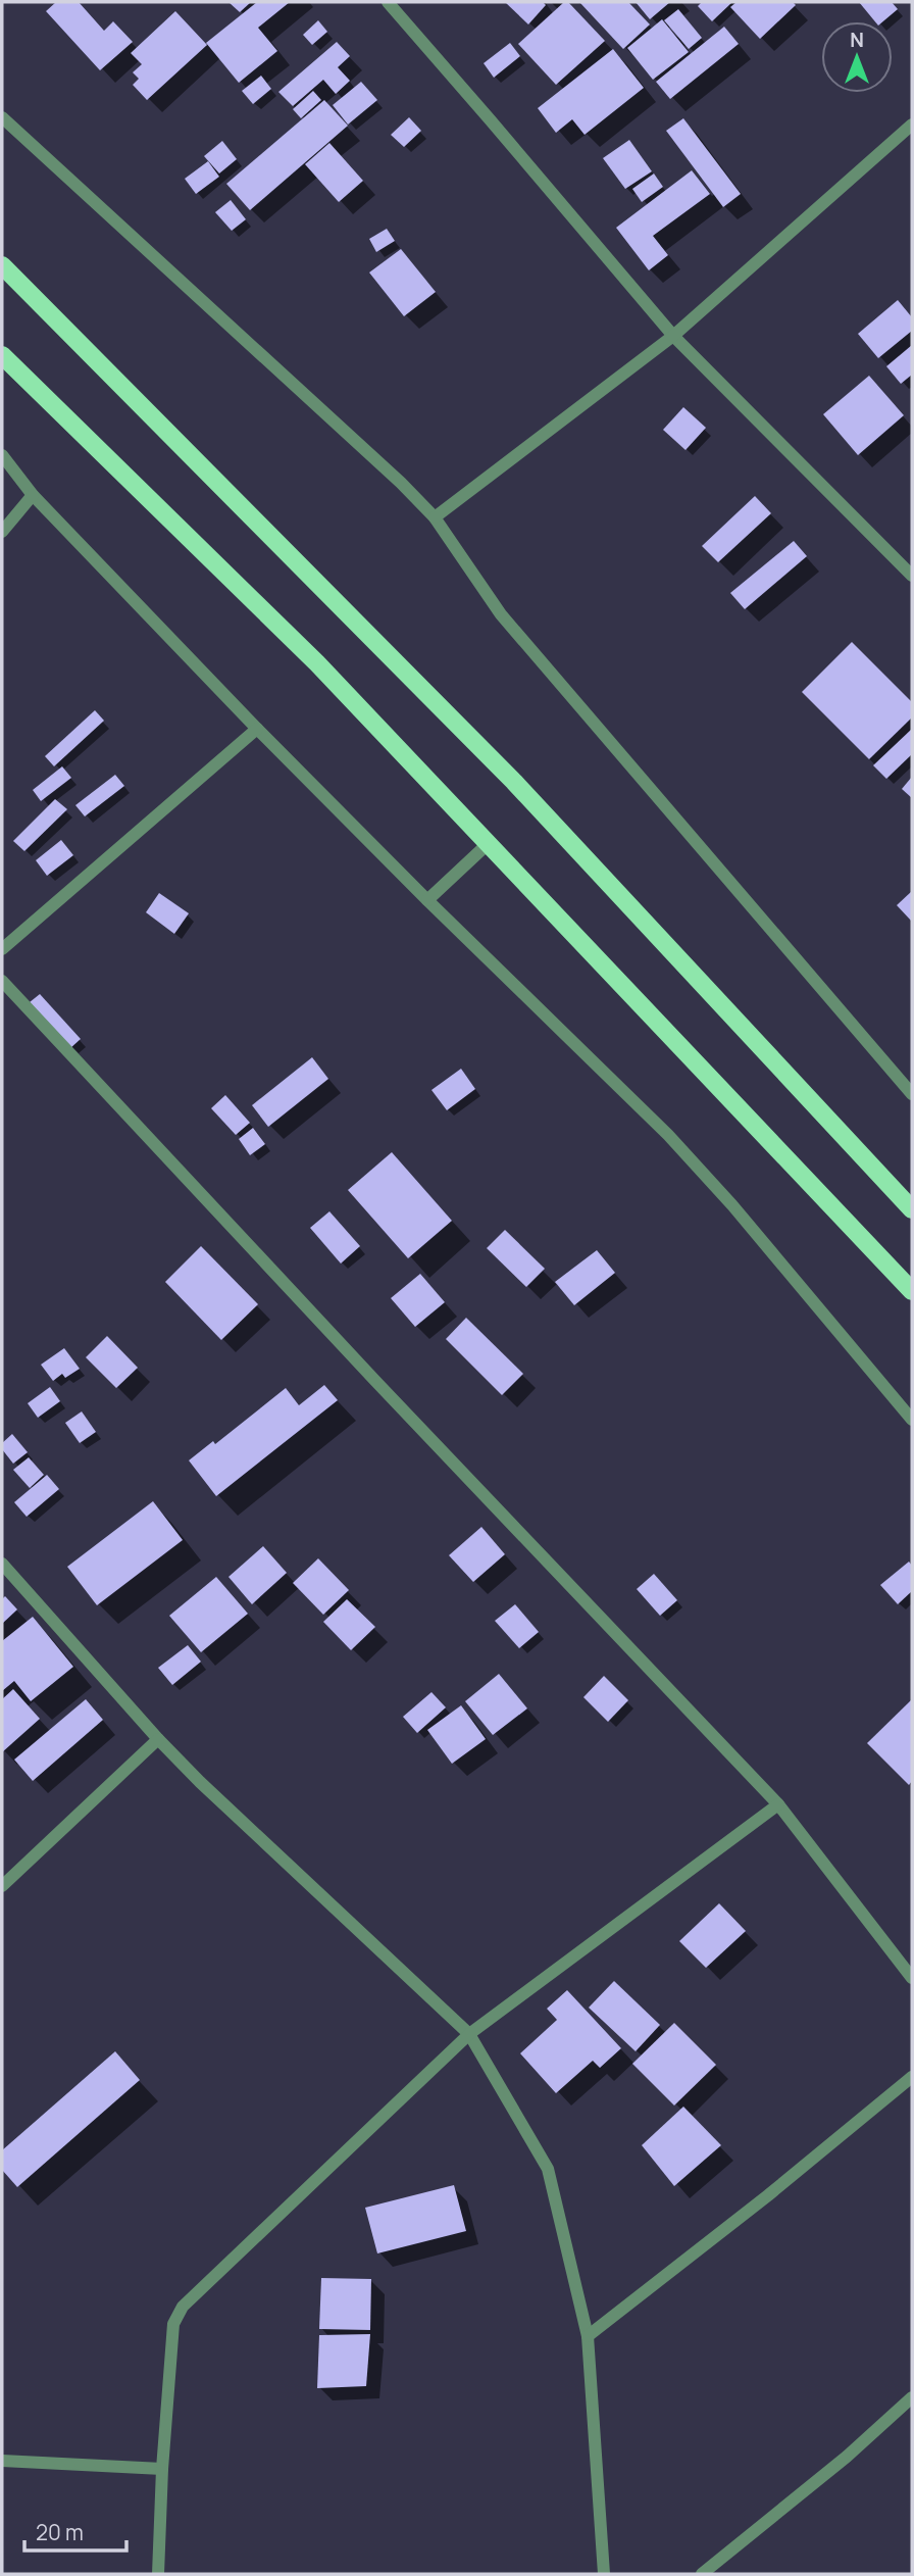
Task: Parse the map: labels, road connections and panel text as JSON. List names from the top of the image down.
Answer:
{
  "scale_bar": "20 m",
  "north": "top"
}
